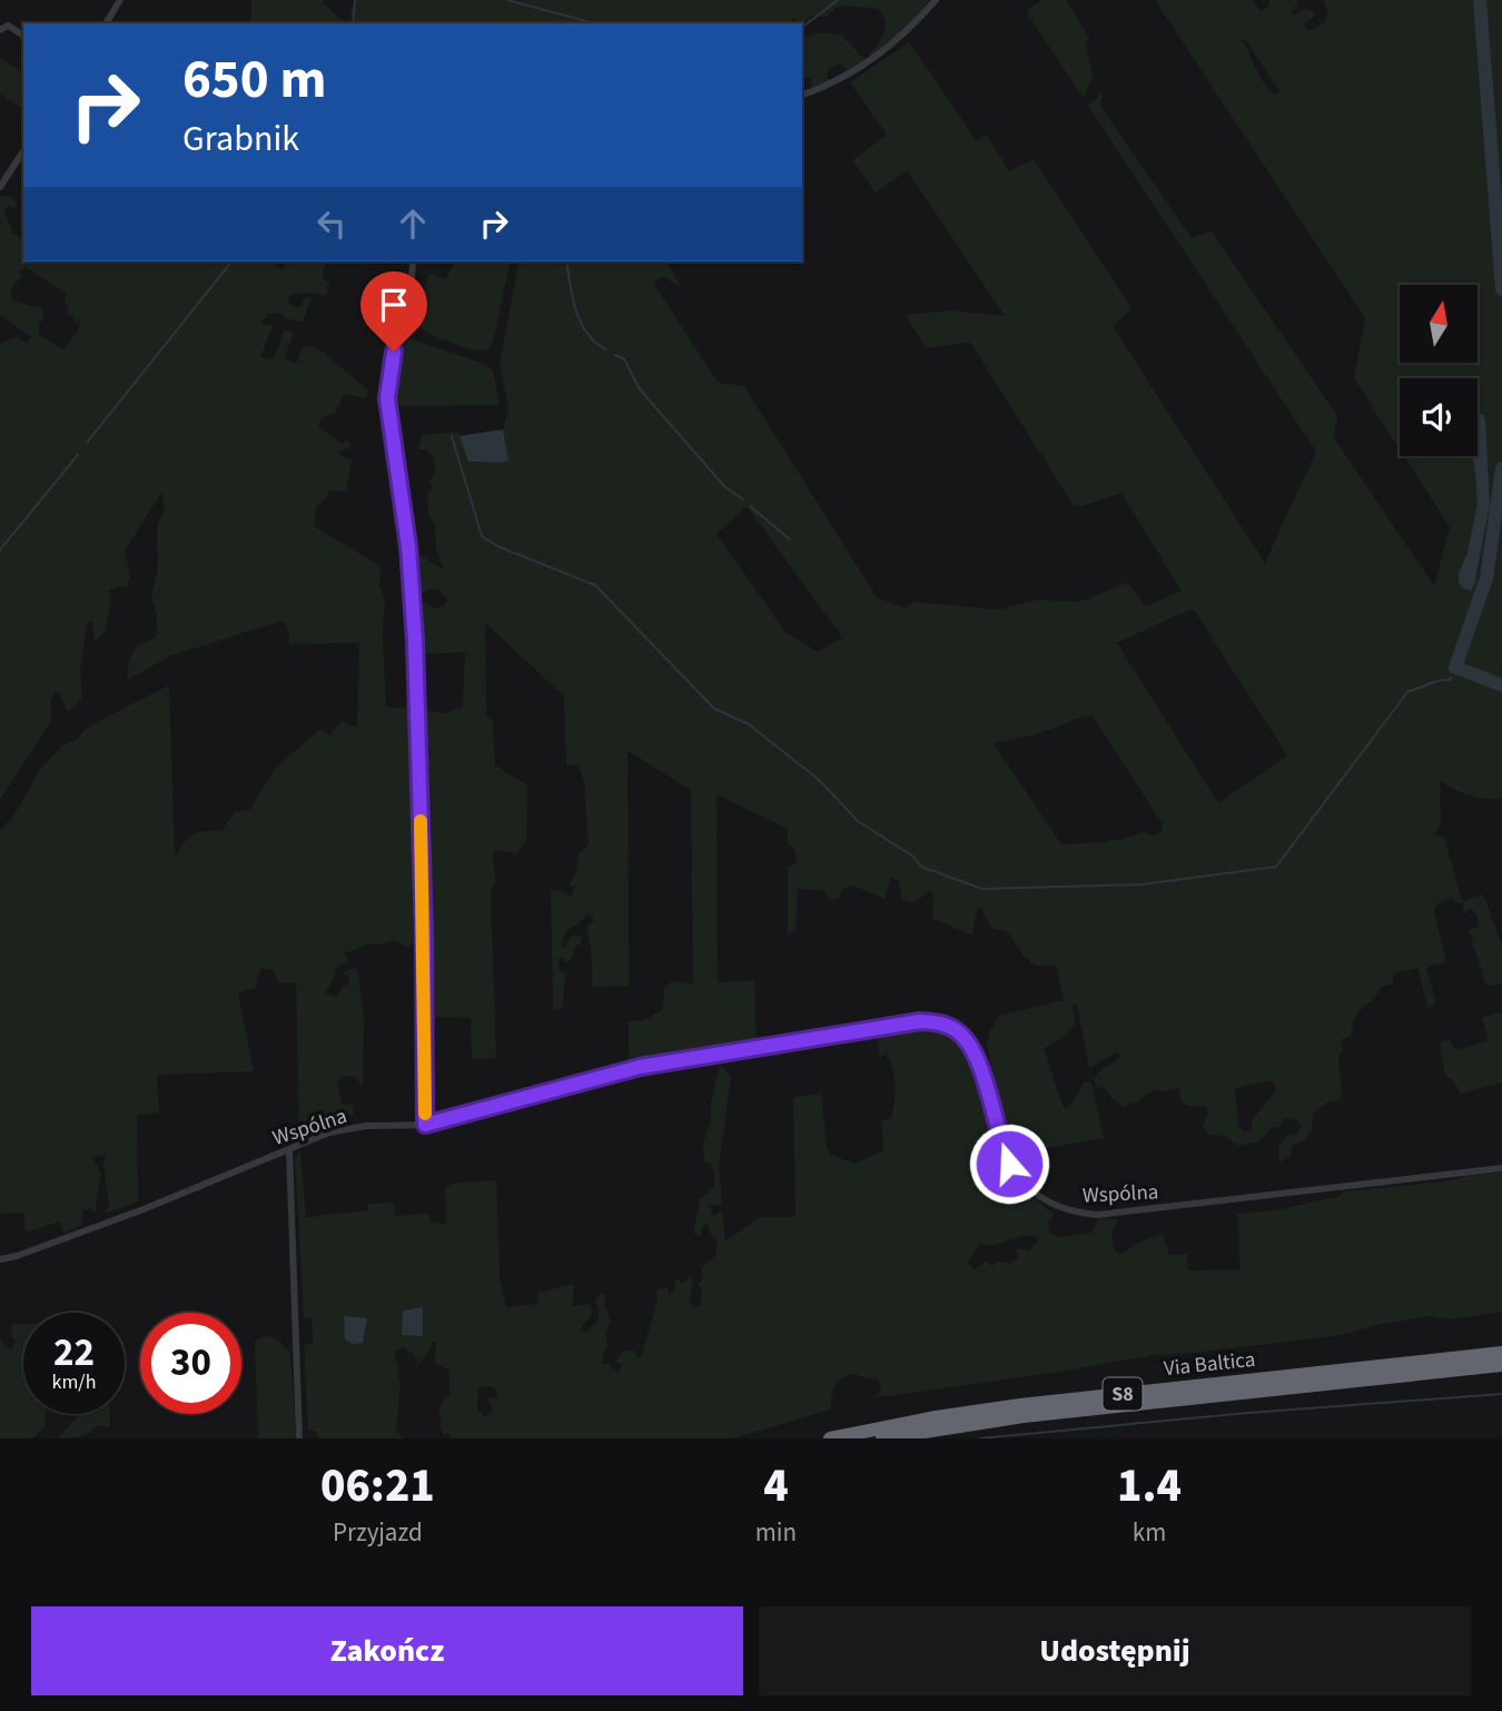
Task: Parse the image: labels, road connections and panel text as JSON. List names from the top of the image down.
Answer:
{
  "streets": {
    "highway": ["Via Baltica", "S8"],
    "street": ["Wspólna"]
  },
  "north": "top",
  "page": {
    "turn": ["650 m", "Grabnik"],
    "speed": "22 km/h",
    "limit": "30",
    "eta": [
      "06:21",
      "Przyjazd",
      "4",
      "min",
      "1.4",
      "km"
    ],
    "buttons": ["Zakończ", "Udostępnij"]
  }
}
